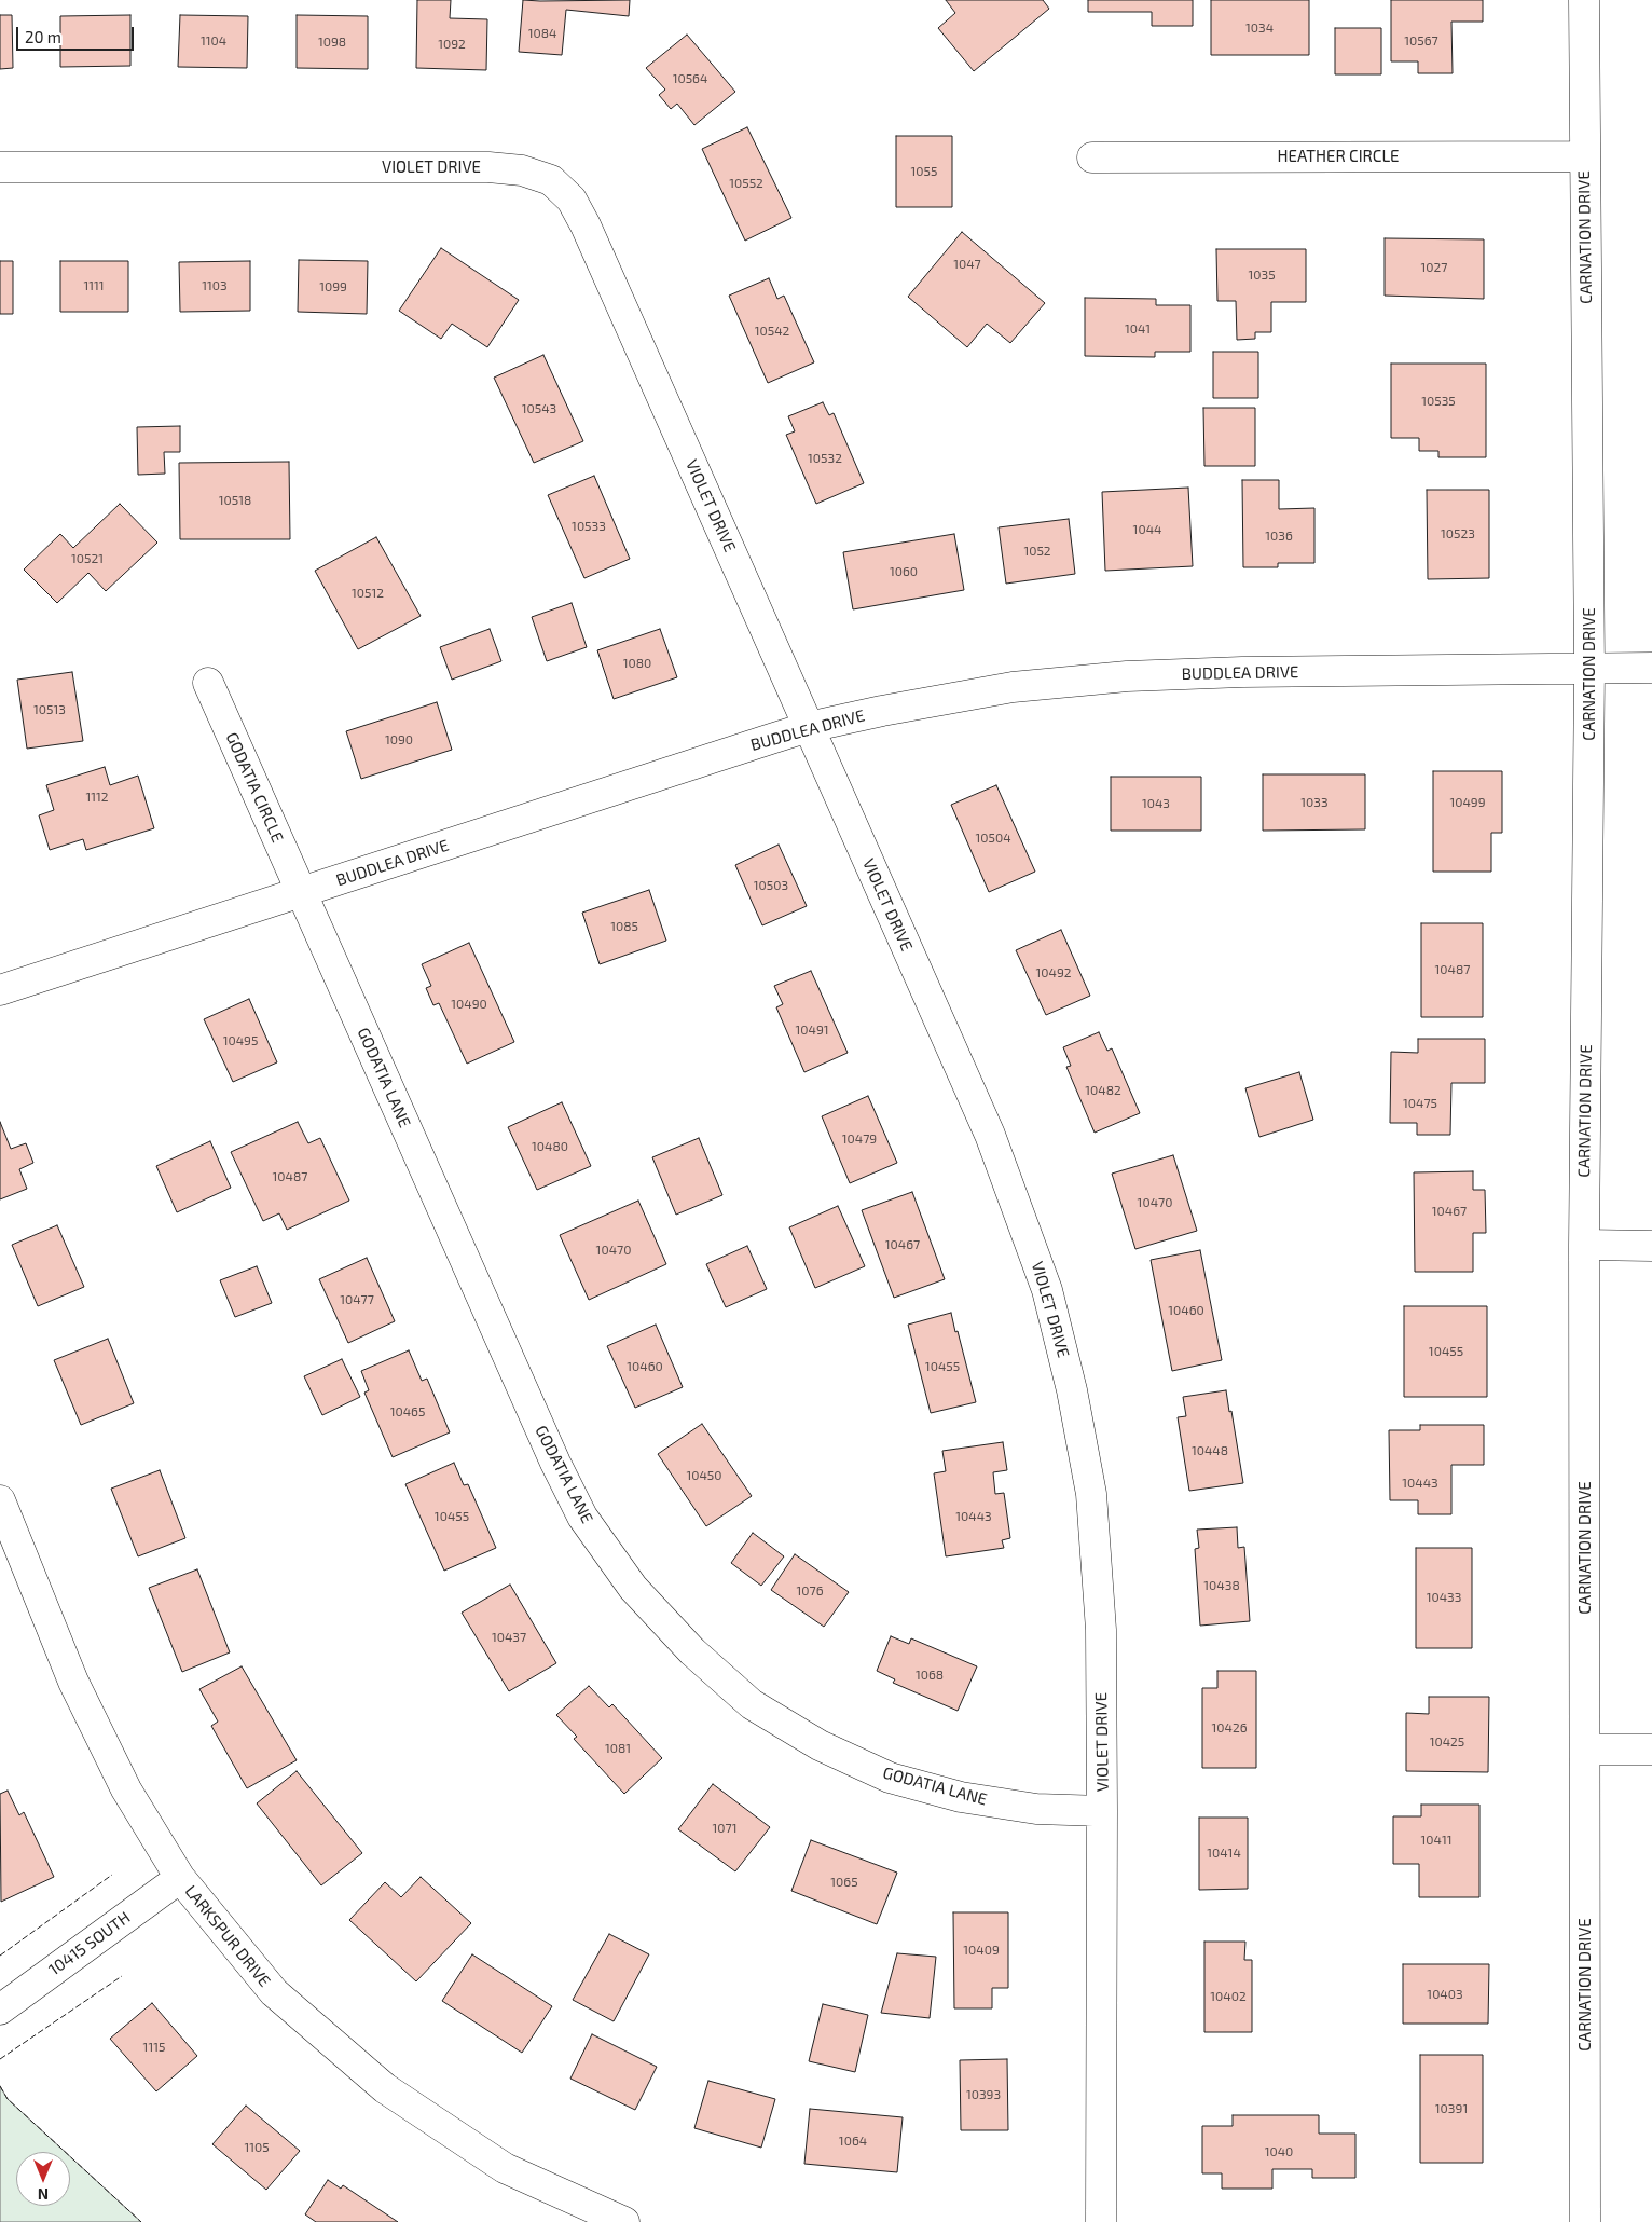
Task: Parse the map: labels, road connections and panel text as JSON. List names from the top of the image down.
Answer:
{
  "streets": {
    "street": [
      "HEATHER CIRCLE",
      "VIOLET DRIVE",
      "CARNATION DRIVE",
      "BUDDLEA DRIVE",
      "GODATIA CIRCLE",
      "GODATIA LANE",
      "LARKSPUR DRIVE",
      "10415 SOUTH"
    ]
  },
  "crossings": [
    ["HEATHER CIRCLE", "CARNATION DRIVE"],
    ["VIOLET DRIVE", "BUDDLEA DRIVE"],
    ["VIOLET DRIVE", "GODATIA LANE"],
    ["CARNATION DRIVE", "BUDDLEA DRIVE"],
    ["BUDDLEA DRIVE", "GODATIA CIRCLE"],
    ["BUDDLEA DRIVE", "GODATIA LANE"],
    ["GODATIA CIRCLE", "GODATIA LANE"],
    ["LARKSPUR DRIVE", "10415 SOUTH"]
  ],
  "house_numbers": [
    "1034",
    "1084",
    "1104",
    "10567",
    "1098",
    "1092",
    "10564",
    "1055",
    "10552",
    "1047",
    "1027",
    "1035",
    "1111",
    "1103",
    "1099",
    "1041",
    "10542",
    "10535",
    "10543",
    "10532",
    "10518",
    "10533",
    "1044",
    "10523",
    "1036",
    "1052",
    "10521",
    "1060",
    "10512",
    "1080",
    "10513",
    "1090",
    "1112",
    "1033",
    "10499",
    "1043",
    "10504",
    "10503",
    "1085",
    "10487",
    "10492",
    "10490",
    "10491",
    "10495",
    "10482",
    "10475",
    "10479",
    "10480",
    "10487",
    "10470",
    "10467",
    "10467",
    "10470",
    "10477",
    "10460",
    "10455",
    "10460",
    "10455",
    "10465",
    "10448",
    "10450",
    "10443",
    "10455",
    "10443",
    "10438",
    "1076",
    "10433",
    "10437",
    "1068",
    "10426",
    "10425",
    "1081",
    "1071",
    "10411",
    "10414",
    "1065",
    "10409",
    "10403",
    "10402",
    "1115",
    "10393",
    "10391",
    "1064",
    "1105",
    "1040"
  ],
  "scale_bar": "20 m",
  "north": "bottom"
}
